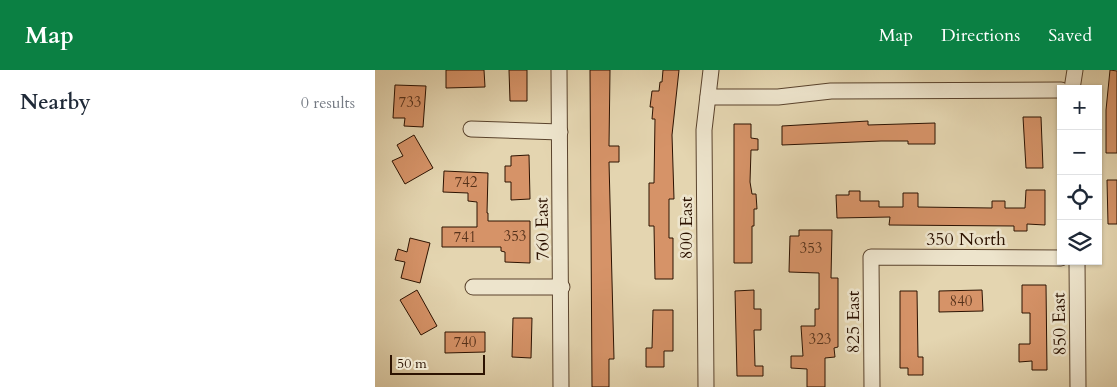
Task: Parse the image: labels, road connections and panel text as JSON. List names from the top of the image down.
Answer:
{
  "streets": {
    "street": [
      "800 East",
      "760 East",
      "350 North",
      "825 East",
      "850 East"
    ]
  },
  "crossings": [
    ["350 North", "825 East"]
  ],
  "house_numbers": [
    "733",
    "742",
    "353",
    "741",
    "353",
    "840",
    "323",
    "740"
  ],
  "scale_bar": "50 m",
  "page": {
    "header": "Map",
    "nav": ["Map", "Directions", "Saved"],
    "heading": ["Nearby", "0 results"],
    "map_buttons": ["+", "−"],
    "scale": "50 m"
  }
}
